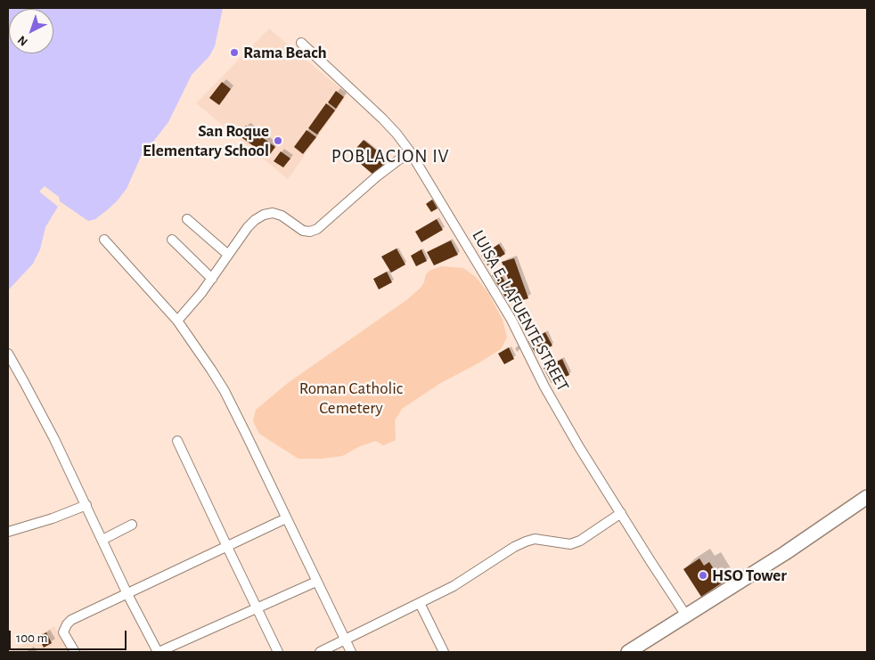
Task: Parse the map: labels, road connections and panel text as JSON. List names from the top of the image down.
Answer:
{
  "streets": {
    "street": ["LUISA E. LAFUENTE STREET"]
  },
  "districts": ["POBLACION IV"],
  "parks": ["Roman Catholic Cemetery"],
  "places": ["Rama Beach", "San Roque Elementary School", "HSO Tower"],
  "scale_bar": "100 m",
  "north": "bottom left"
}
